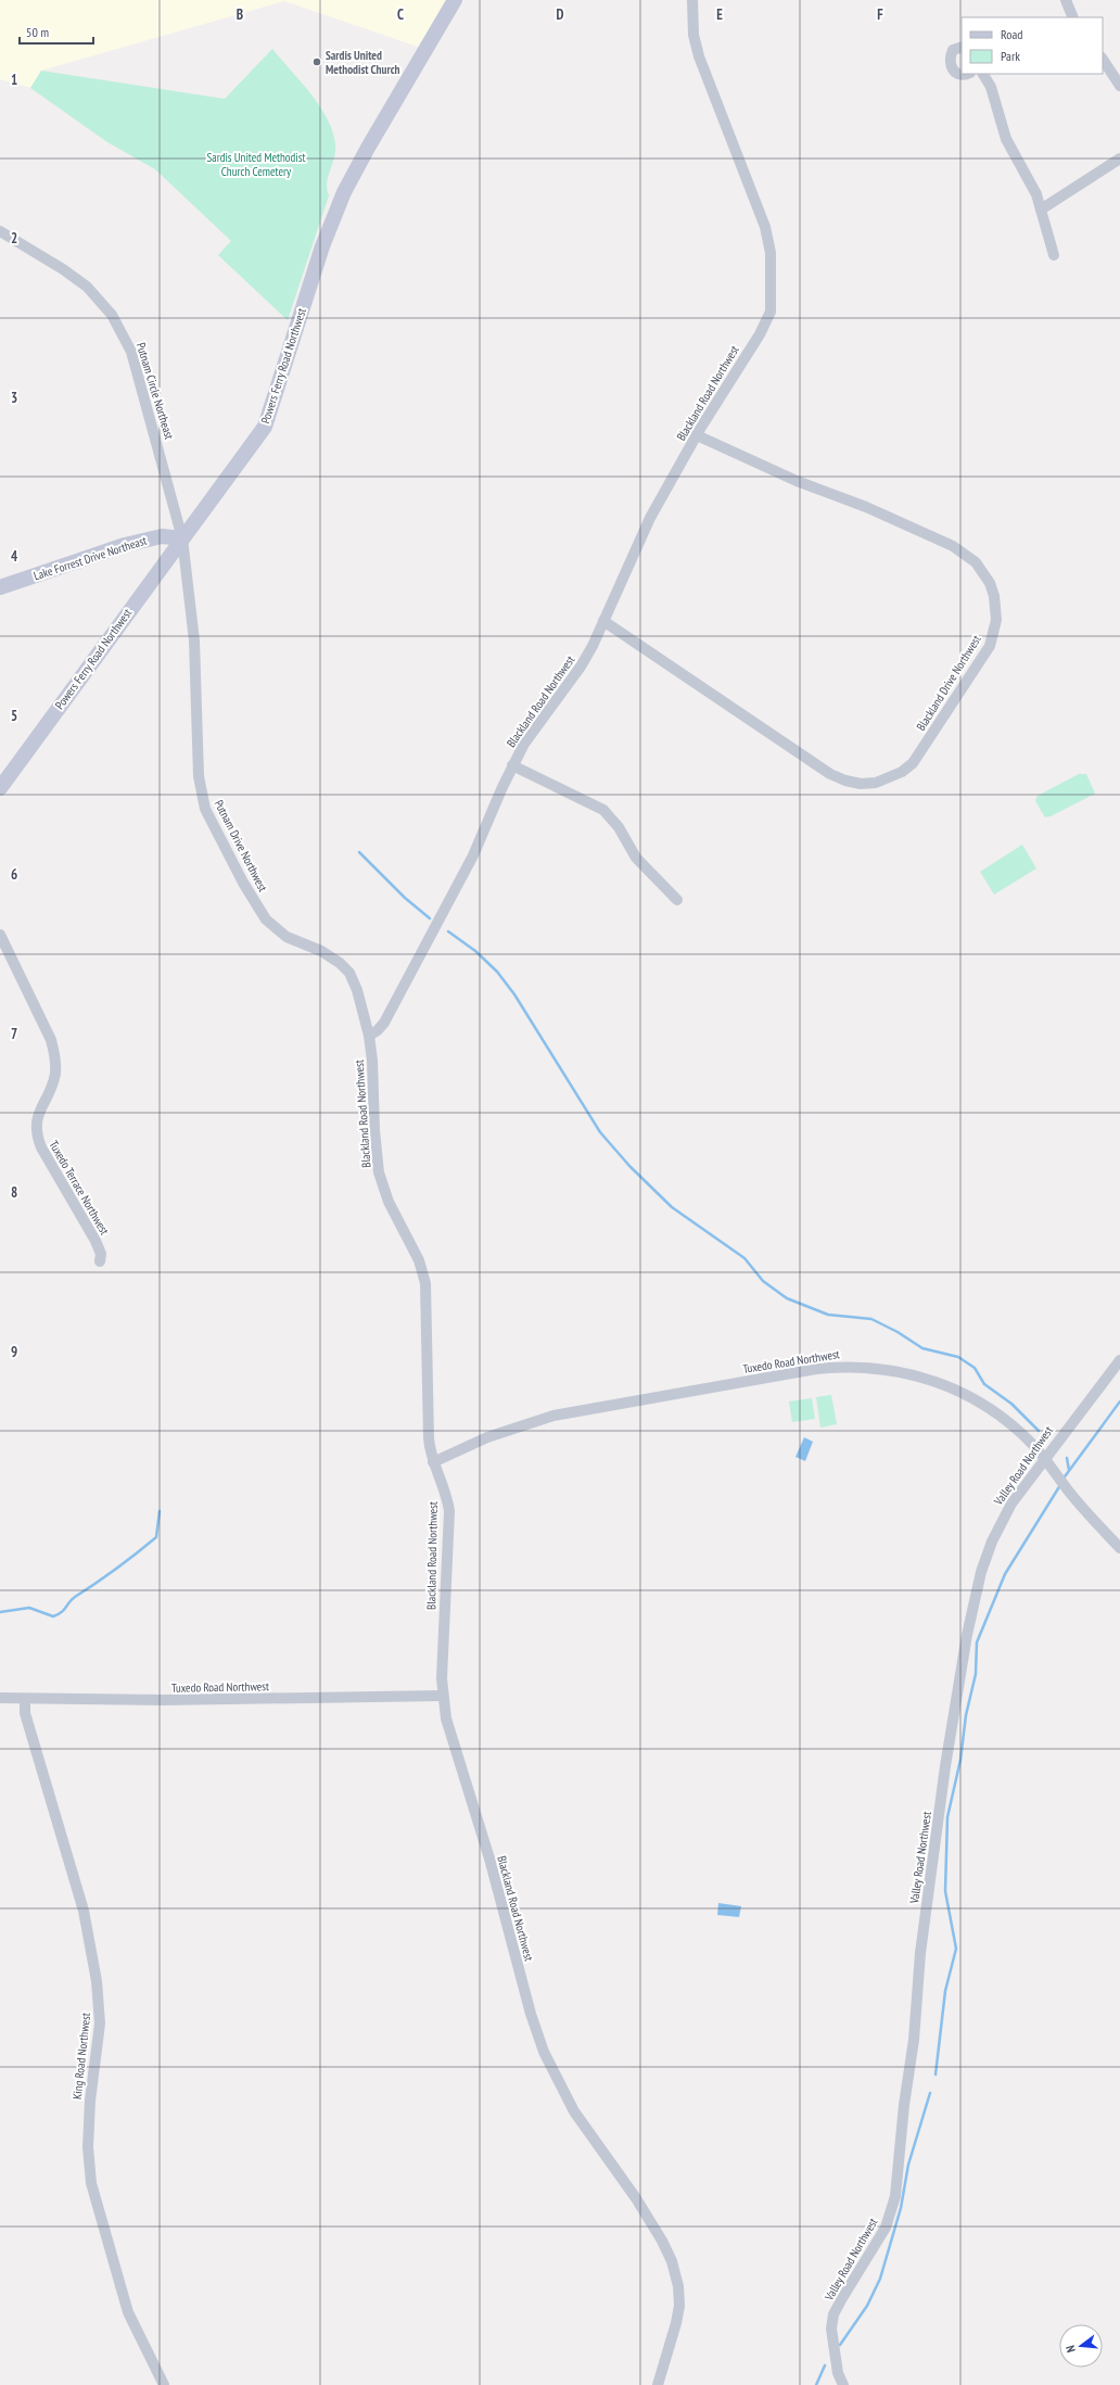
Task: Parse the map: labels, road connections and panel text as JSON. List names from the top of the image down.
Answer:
{
  "streets": {
    "street": [
      "Powers Ferry Road Northwest",
      "Putnam Circle Northeast",
      "Blackland Road Northwest",
      "Lake Forrest Drive Northeast",
      "Blackland Drive Northwest",
      "Putnam Drive Northwest",
      "Tuxedo Terrace Northwest",
      "Tuxedo Road Northwest",
      "Valley Road Northwest",
      "King Road Northwest"
    ]
  },
  "crossings": [
    ["Powers Ferry Road Northwest", "Putnam Circle Northeast"],
    ["Powers Ferry Road Northwest", "Lake Forrest Drive Northeast"],
    ["Powers Ferry Road Northwest", "Putnam Drive Northwest"],
    ["Putnam Circle Northeast", "Lake Forrest Drive Northeast"],
    ["Putnam Circle Northeast", "Putnam Drive Northwest"],
    ["Blackland Road Northwest", "Blackland Drive Northwest"],
    ["Blackland Road Northwest", "Putnam Drive Northwest"],
    ["Blackland Road Northwest", "Tuxedo Road Northwest"],
    ["Lake Forrest Drive Northeast", "Putnam Drive Northwest"],
    ["Tuxedo Road Northwest", "Valley Road Northwest"],
    ["Tuxedo Road Northwest", "King Road Northwest"]
  ],
  "parks": ["Sardis United Methodist Church Cemetery"],
  "places": ["Sardis United Methodist Church"],
  "legend": ["Road", "Park"],
  "scale_bar": "50 m",
  "north": "left",
  "grid": {
    "columns": [
      "B",
      "C",
      "D",
      "E",
      "F"
    ],
    "rows": [
      "1",
      "2",
      "3",
      "4",
      "5",
      "6",
      "7",
      "8",
      "9"
    ]
  }
}
